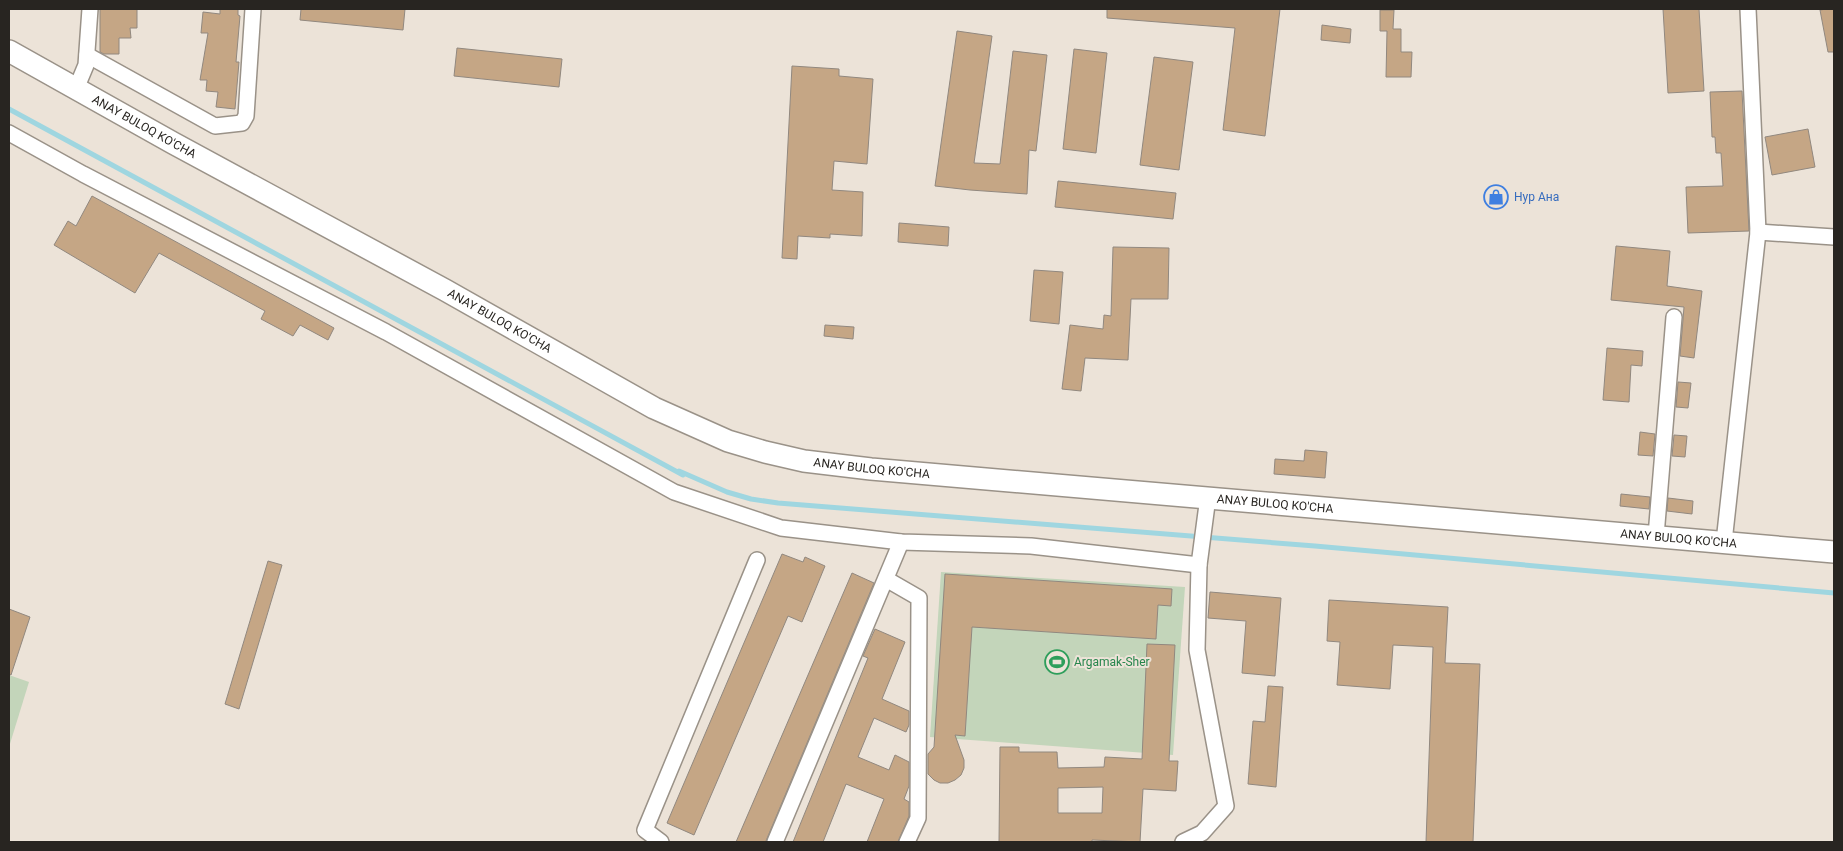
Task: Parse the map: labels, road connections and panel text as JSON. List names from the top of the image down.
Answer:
{
  "streets": {
    "main road": ["ANAY BULOQ KO'CHA"]
  },
  "places": {
    "shop": ["Нур Ана"],
    "sports": ["Argamak-Sher"]
  }
}
